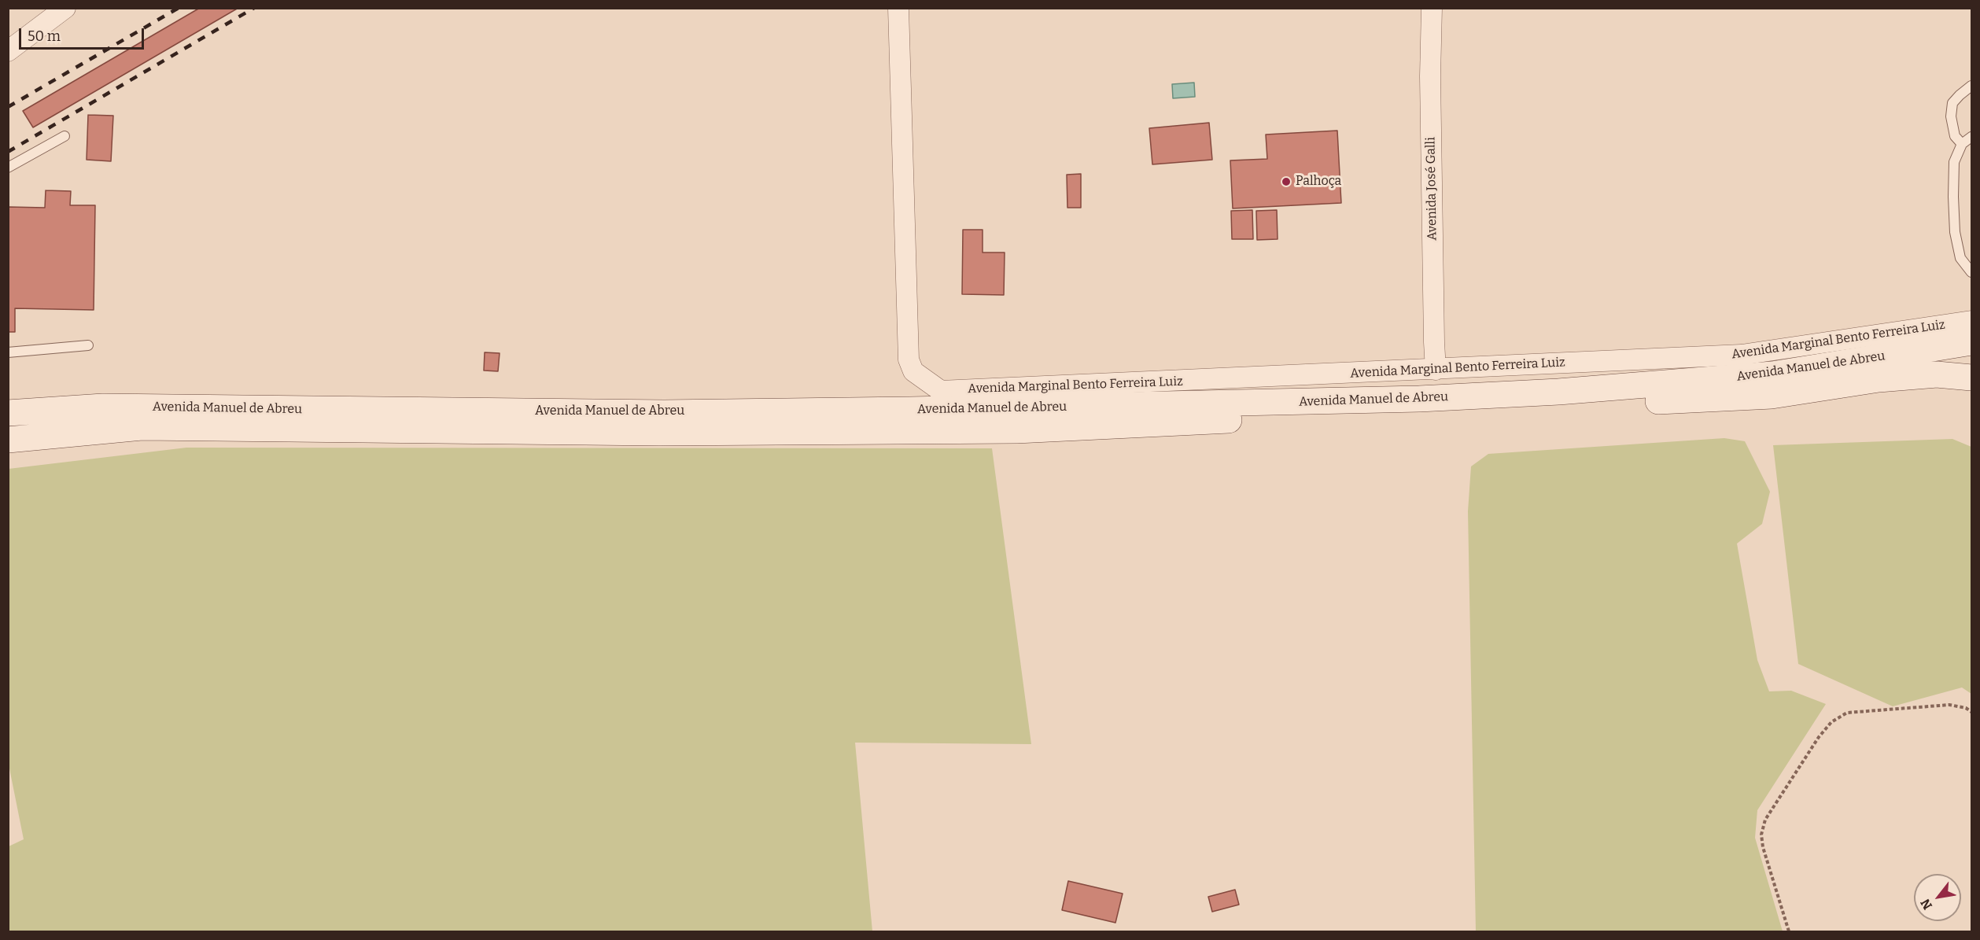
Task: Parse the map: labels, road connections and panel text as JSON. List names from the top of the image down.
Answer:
{
  "streets": {
    "main road": ["Avenida Manuel de Abreu"],
    "street": ["Avenida José Galli", "Avenida Marginal Bento Ferreira Luiz"]
  },
  "crossings": [
    ["Avenida José Galli", "Avenida Marginal Bento Ferreira Luiz"]
  ],
  "places": ["Palhoça"],
  "scale_bar": "50 m",
  "north": "bottom left"
}
